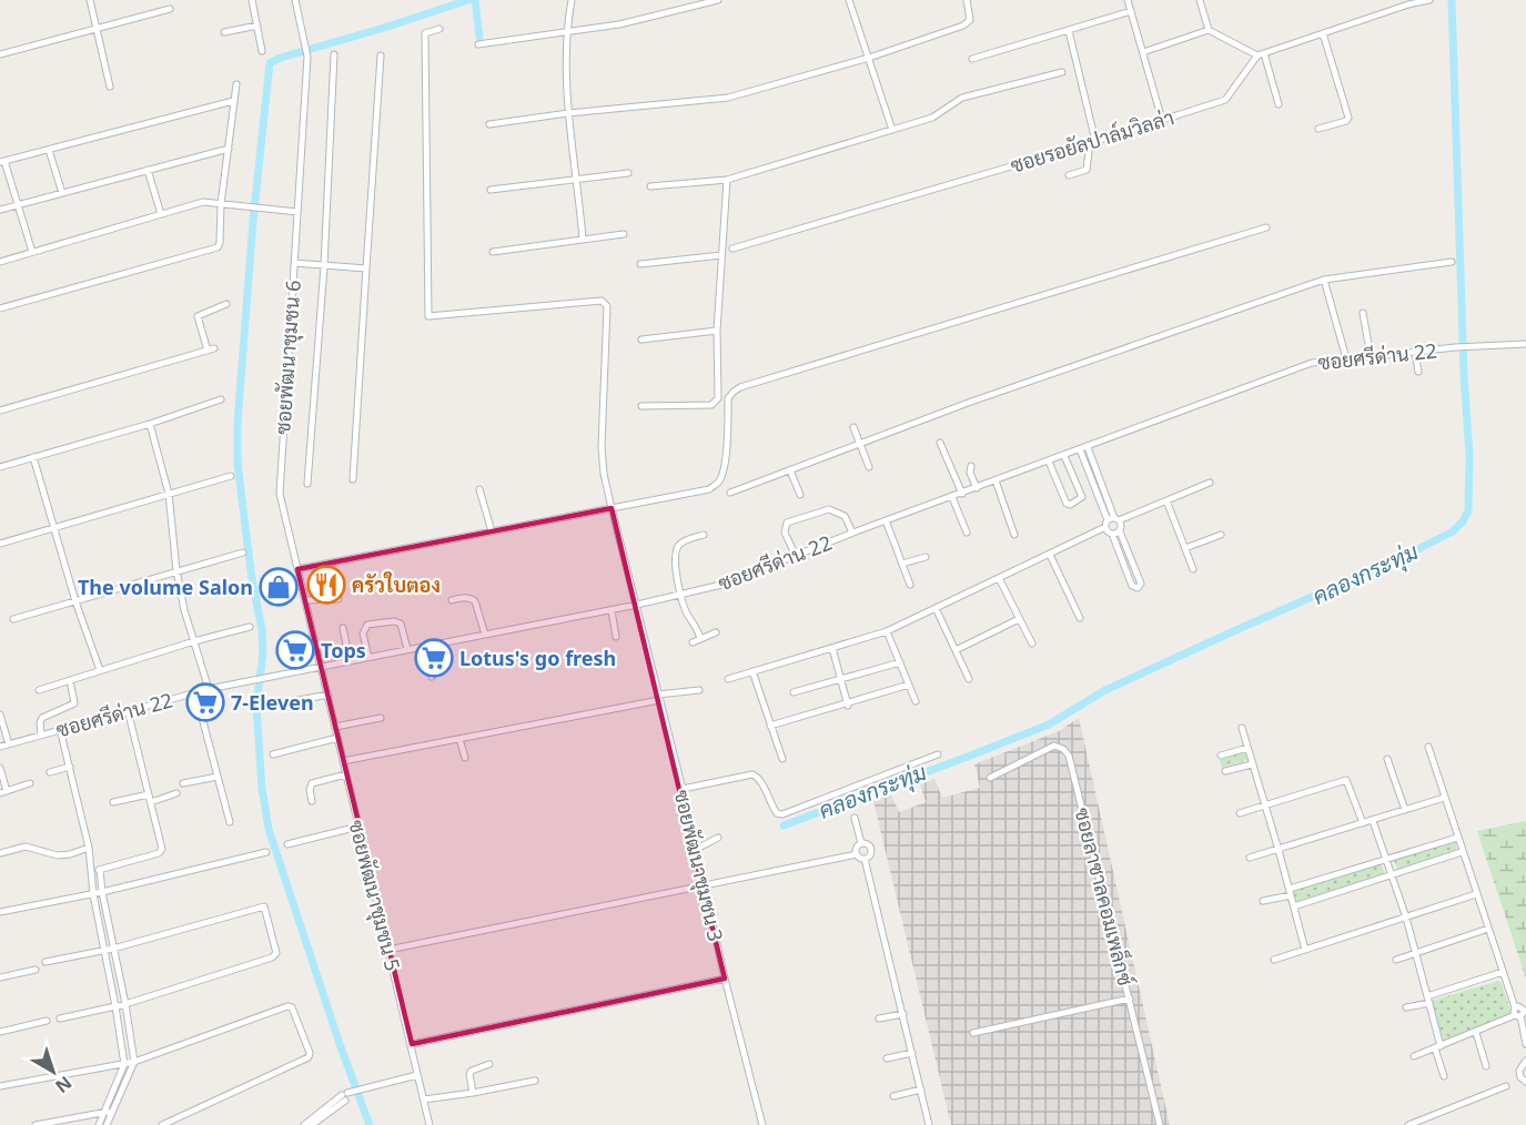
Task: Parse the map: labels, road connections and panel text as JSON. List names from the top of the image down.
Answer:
{
  "streets": {
    "street": [
      "ซอยรอยัลปาล์มวิลล่า",
      "ซอยศรีด่าน 22",
      "ซอยพัฒนาชุมชน 6",
      "ซอยพัฒนาชุมชน 3",
      "ซอยพัฒนาชุมชน 5",
      "ซอยลาซาลคอมเพล็กซ์"
    ]
  },
  "crossings": [
    ["ซอยศรีด่าน 22", "ซอยพัฒนาชุมชน 6"],
    ["ซอยศรีด่าน 22", "ซอยพัฒนาชุมชน 3"],
    ["ซอยศรีด่าน 22", "ซอยพัฒนาชุมชน 5"],
    ["ซอยพัฒนาชุมชน 6", "ซอยพัฒนาชุมชน 5"]
  ],
  "water": ["คลองกระทุ่ม"],
  "places": {
    "restaurant": ["ครัวใบตอง"],
    "shop": ["The volume Salon"],
    "supermarket": ["Tops", "Lotus's go fresh", "7-Eleven"]
  },
  "north": "bottom right"
}
